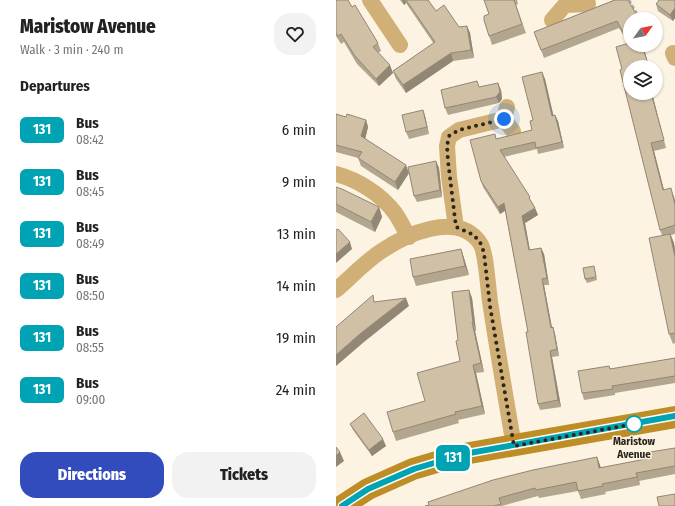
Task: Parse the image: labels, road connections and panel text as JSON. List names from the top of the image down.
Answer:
{
  "places": ["Maristow Avenue"],
  "lines": ["bus line 131"],
  "north": "top right",
  "page": {
    "heading": [
      ["Maristow Avenue", "Walk · 3 min · 240 m"],
      "Departures"
    ],
    "on_map": "131",
    "list": [
      {
        "mark": "131",
        "name": "Bus",
        "note": "08:42",
        "value": "6 min"
      },
      {
        "mark": "131",
        "name": "Bus",
        "note": "08:45",
        "value": "9 min"
      },
      {
        "mark": "131",
        "name": "Bus",
        "note": "08:49",
        "value": "13 min"
      },
      {
        "mark": "131",
        "name": "Bus",
        "note": "08:50",
        "value": "14 min"
      },
      {
        "mark": "131",
        "name": "Bus",
        "note": "08:55",
        "value": "19 min"
      },
      {
        "mark": "131",
        "name": "Bus",
        "note": "09:00",
        "value": "24 min"
      }
    ],
    "buttons": ["Directions", "Tickets"]
  }
}
